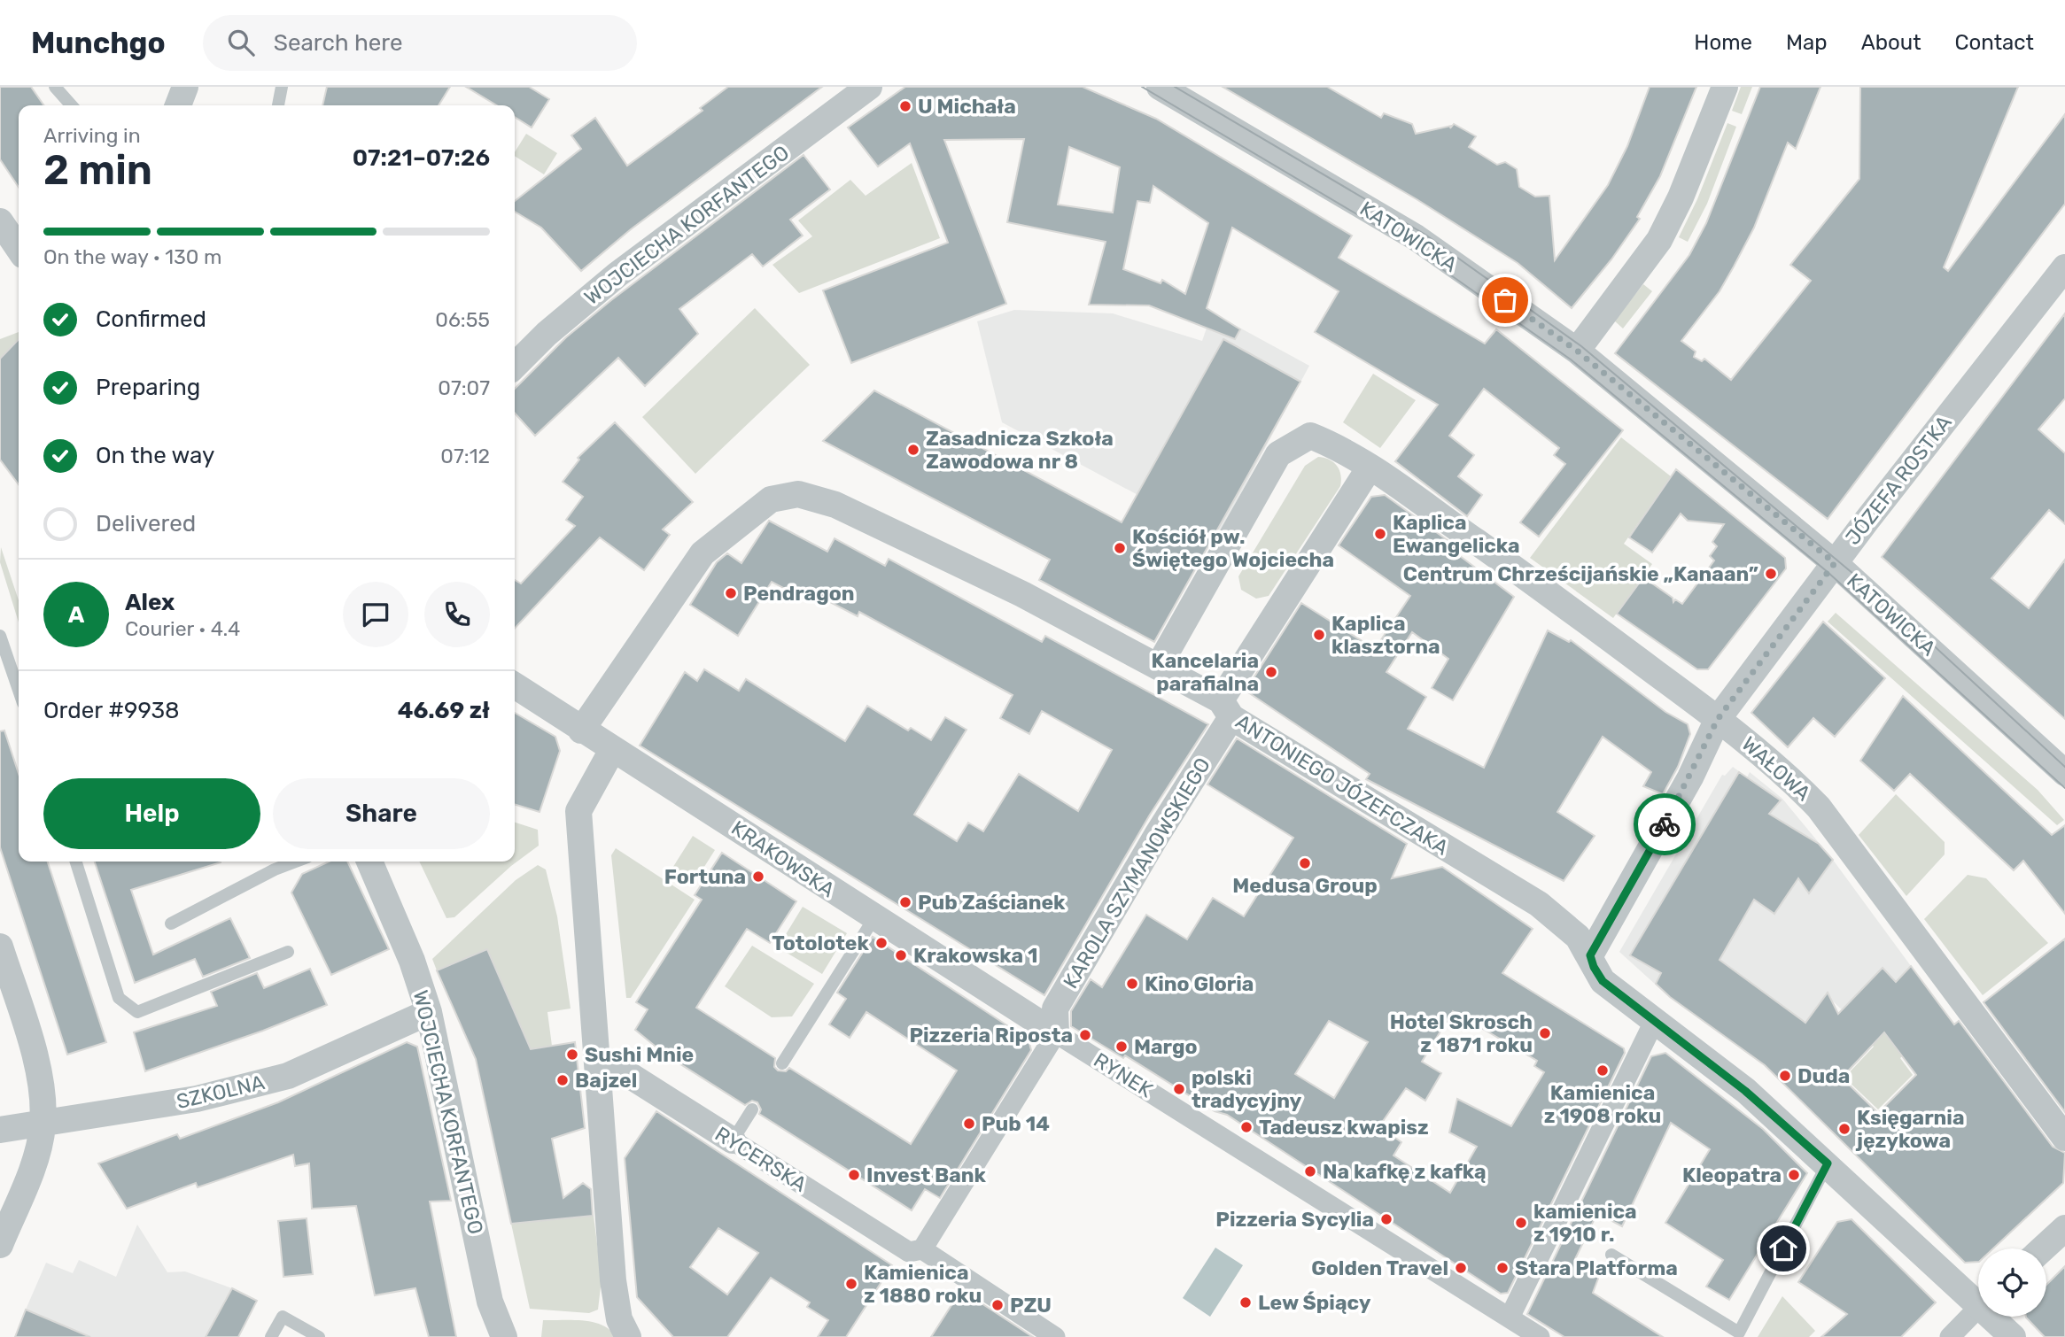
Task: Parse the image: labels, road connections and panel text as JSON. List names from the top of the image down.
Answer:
{
  "streets": {
    "street": [
      "WOJCIECHA KORFANTEGO",
      "KATOWICKA",
      "JÓZEFA ROSTKA",
      "WAŁOWA",
      "ANTONIEGO JÓZEFCZAKA",
      "KRAKOWSKA",
      "KAROLA SZYMANOWSKIEGO",
      "RYNEK",
      "SZKOLNA",
      "RYCERSKA"
    ]
  },
  "crossings": [
    ["WOJCIECHA KORFANTEGO", "SZKOLNA"],
    ["KATOWICKA", "JÓZEFA ROSTKA"],
    ["JÓZEFA ROSTKA", "WAŁOWA"],
    ["JÓZEFA ROSTKA", "ANTONIEGO JÓZEFCZAKA"],
    ["WAŁOWA", "ANTONIEGO JÓZEFCZAKA"],
    ["WAŁOWA", "KAROLA SZYMANOWSKIEGO"],
    ["ANTONIEGO JÓZEFCZAKA", "KRAKOWSKA"],
    ["ANTONIEGO JÓZEFCZAKA", "KAROLA SZYMANOWSKIEGO"],
    ["KRAKOWSKA", "KAROLA SZYMANOWSKIEGO"],
    ["KRAKOWSKA", "RYNEK"],
    ["KAROLA SZYMANOWSKIEGO", "RYNEK"]
  ],
  "places": [
    "U Michała",
    "Zasadnicza Szkoła Zawodowa nr 8",
    "Kaplica Ewangelicka",
    "Kościół pw. Świętego Wojciecha",
    "Centrum Chrześcijańskie „Kanaan”",
    "Pendragon",
    "Kaplica klasztorna",
    "Kancelaria parafialna",
    "Medusa Group",
    "Fortuna",
    "Pub Zaścianek",
    "Totolotek",
    "Krakowska 1",
    "Kino Gloria",
    "Hotel Skrosch z 1871 roku",
    "Pizzeria Riposta",
    "Margo",
    "Sushi Mnie",
    "Kamienica z 1908 roku",
    "Duda",
    "Bajzel",
    "polski tradycyjny",
    "Pub 14",
    "Tadeusz kwapisz",
    "Księgarnia językowa",
    "Na kafkę z kafką",
    "Invest Bank",
    "Kleopatra",
    "Pizzeria Sycylia",
    "kamienica z 1910 r.",
    "Golden Travel",
    "Stara Platforma",
    "Kamienica z 1880 roku",
    "Lew Śpiący",
    "PZU"
  ],
  "page": {
    "header": "Munchgo",
    "search": "Search here",
    "nav": [
      "Home",
      "Map",
      "About",
      "Contact"
    ],
    "heading": ["2 min", "Arriving in", "07:21–07:26"],
    "panel": [
      "Alex",
      "Courier · 4.4",
      "Order #9938",
      "46.69 zł"
    ],
    "bar": "On the way · 130 m",
    "list": [
      ["Confirmed", "06:55"],
      ["Preparing", "07:07"],
      ["On the way", "07:12"],
      "Delivered"
    ],
    "round": "A",
    "buttons": ["Help", "Share"]
  }
}
